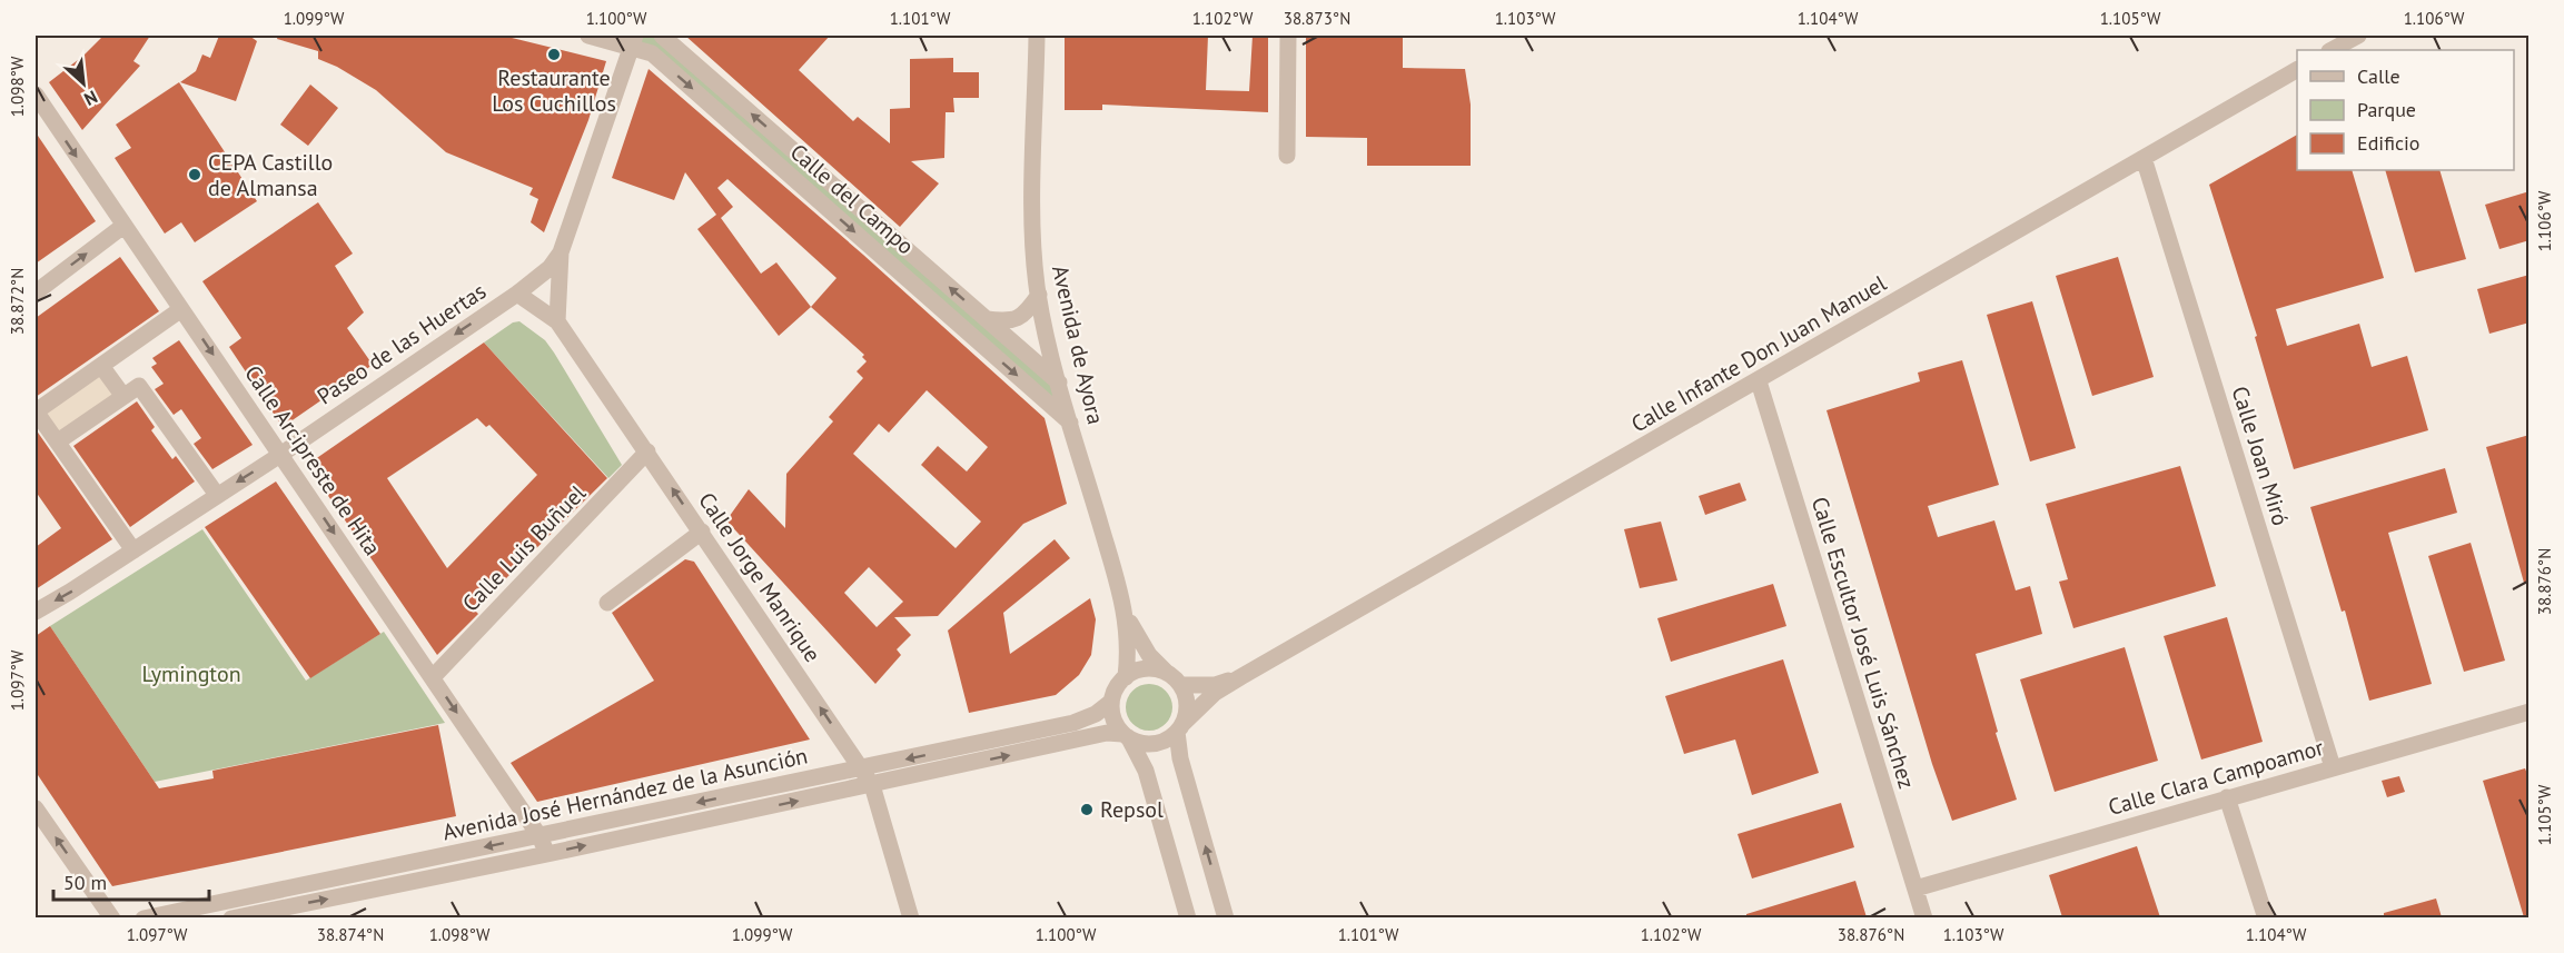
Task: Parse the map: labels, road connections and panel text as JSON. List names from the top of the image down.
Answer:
{
  "streets": {
    "street": [
      "Calle del Campo",
      "Paseo de las Huertas",
      "Avenida de Ayora",
      "Calle Infante Don Juan Manuel",
      "Calle Joan Miró",
      "Calle Arcipreste de Hita",
      "Calle Luis Buñuel",
      "Calle Jorge Manrique",
      "Calle Escultor José Luis Sánchez",
      "Calle Clara Campoamor",
      "Avenida José Hernández de la Asunción"
    ]
  },
  "crossings": [
    ["Calle del Campo", "Paseo de las Huertas"],
    ["Calle del Campo", "Avenida de Ayora"],
    ["Paseo de las Huertas", "Calle Arcipreste de Hita"],
    ["Paseo de las Huertas", "Calle Jorge Manrique"],
    ["Avenida de Ayora", "Calle Infante Don Juan Manuel"],
    ["Avenida de Ayora", "Avenida José Hernández de la Asunción"],
    ["Calle Infante Don Juan Manuel", "Calle Joan Miró"],
    ["Calle Infante Don Juan Manuel", "Calle Escultor José Luis Sánchez"],
    ["Calle Infante Don Juan Manuel", "Avenida José Hernández de la Asunción"],
    ["Calle Joan Miró", "Calle Clara Campoamor"],
    ["Calle Arcipreste de Hita", "Calle Luis Buñuel"],
    ["Calle Arcipreste de Hita", "Avenida José Hernández de la Asunción"],
    ["Calle Luis Buñuel", "Calle Jorge Manrique"],
    ["Calle Jorge Manrique", "Avenida José Hernández de la Asunción"],
    ["Calle Escultor José Luis Sánchez", "Calle Clara Campoamor"]
  ],
  "one_way": ["Paseo de las Huertas", "Calle Arcipreste de Hita", "Calle Jorge Manrique"],
  "parks": ["Lymington"],
  "places": ["Restaurante Los Cuchillos", "CEPA Castillo de Almansa", "Repsol"],
  "legend": ["Calle", "Parque", "Edificio"],
  "scale_bar": "50 m",
  "north": "bottom right",
  "coordinates": [
    "1.099°W",
    "1.100°W",
    "1.101°W",
    "1.102°W",
    "38.873°N",
    "1.103°W",
    "1.104°W",
    "1.105°W",
    "1.106°W",
    "1.098°W",
    "38.872°N",
    "38.876°N",
    "1.097°W",
    "38.874°N"
  ]
}
